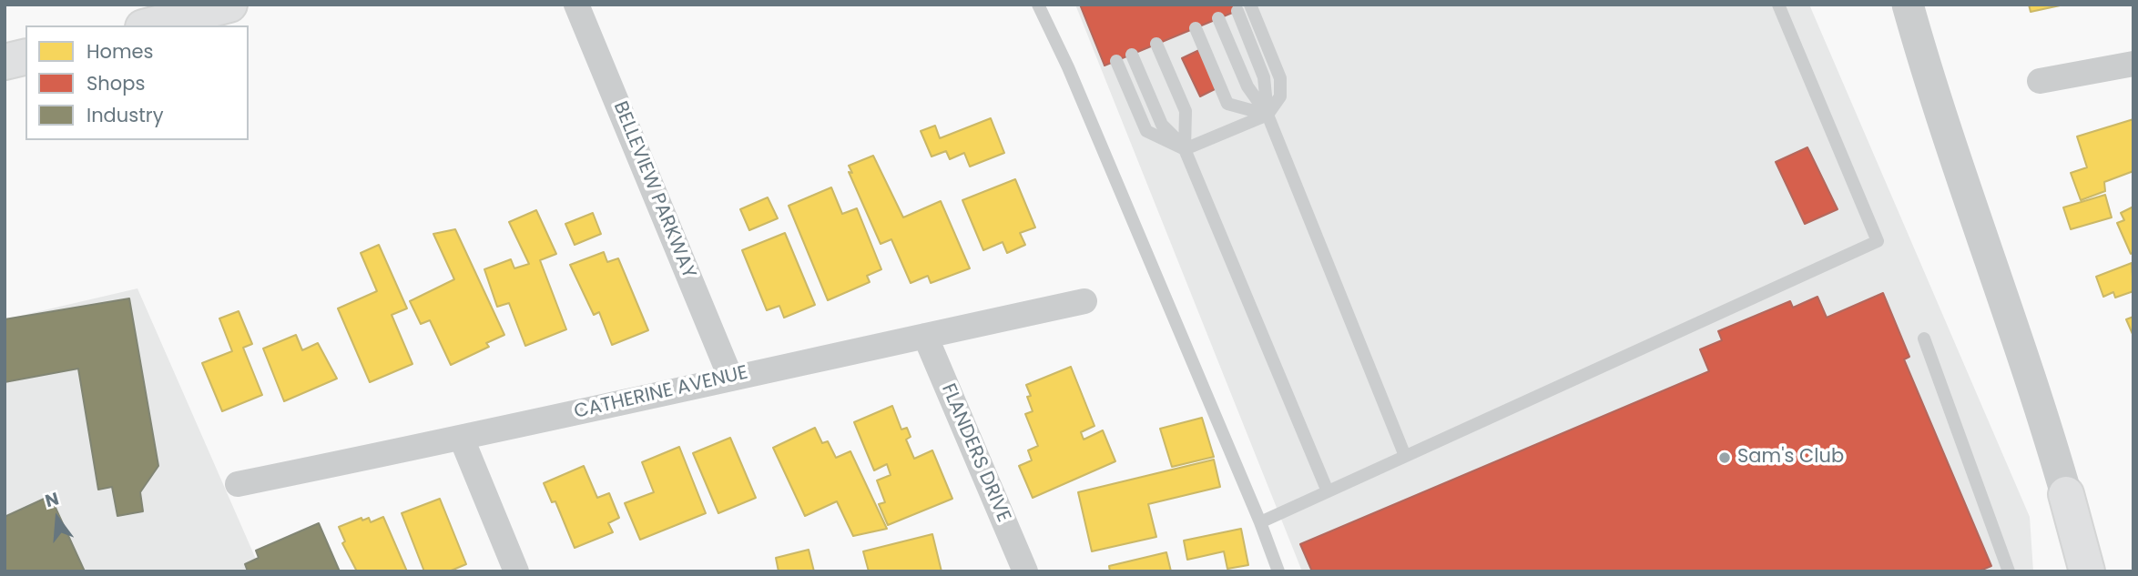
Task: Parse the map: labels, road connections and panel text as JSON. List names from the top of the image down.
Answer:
{
  "streets": {
    "street": ["BELLEVIEW PARKWAY", "CATHERINE AVENUE", "FLANDERS DRIVE"]
  },
  "crossings": [
    ["BELLEVIEW PARKWAY", "CATHERINE AVENUE"],
    ["CATHERINE AVENUE", "FLANDERS DRIVE"]
  ],
  "places": ["Sam's Club"],
  "legend": ["Homes", "Shops", "Industry"],
  "north": "top"
}
